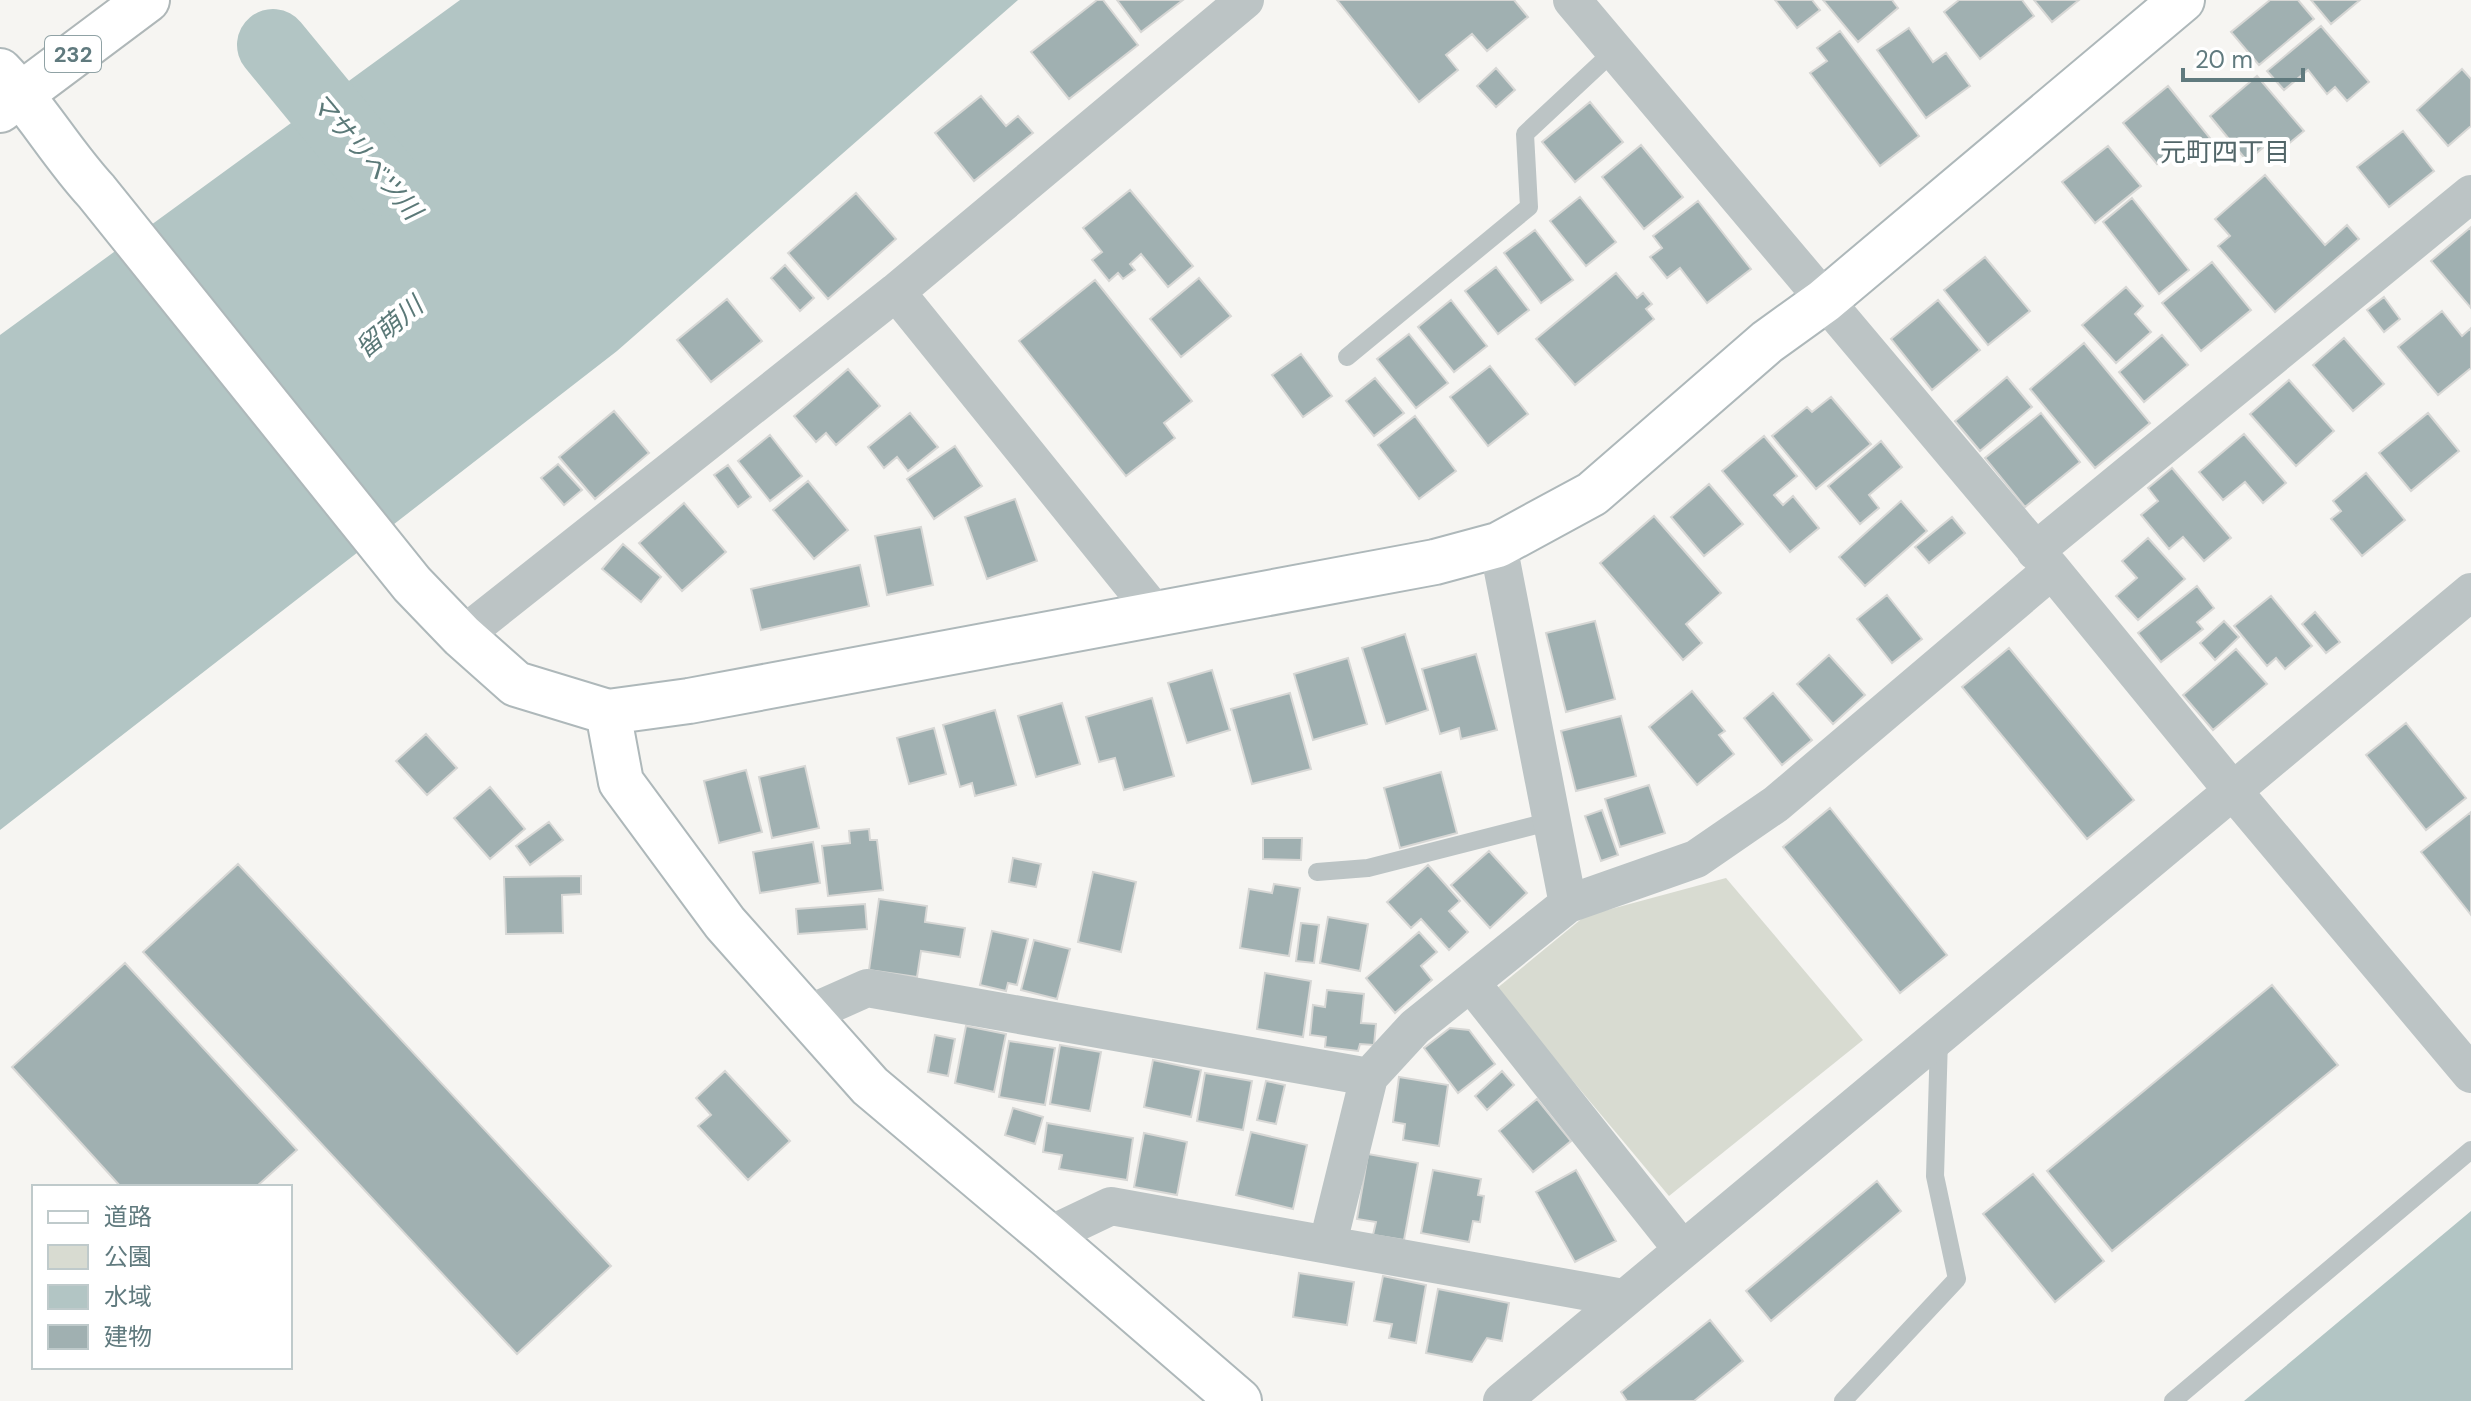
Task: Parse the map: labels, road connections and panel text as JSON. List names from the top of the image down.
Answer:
{
  "streets": {
    "main road": ["232"]
  },
  "districts": ["元町四丁目"],
  "water": ["マサリベツ川", "留萌川"],
  "legend": [
    "道路",
    "公園",
    "水域",
    "建物"
  ],
  "scale_bar": "20 m"
}
